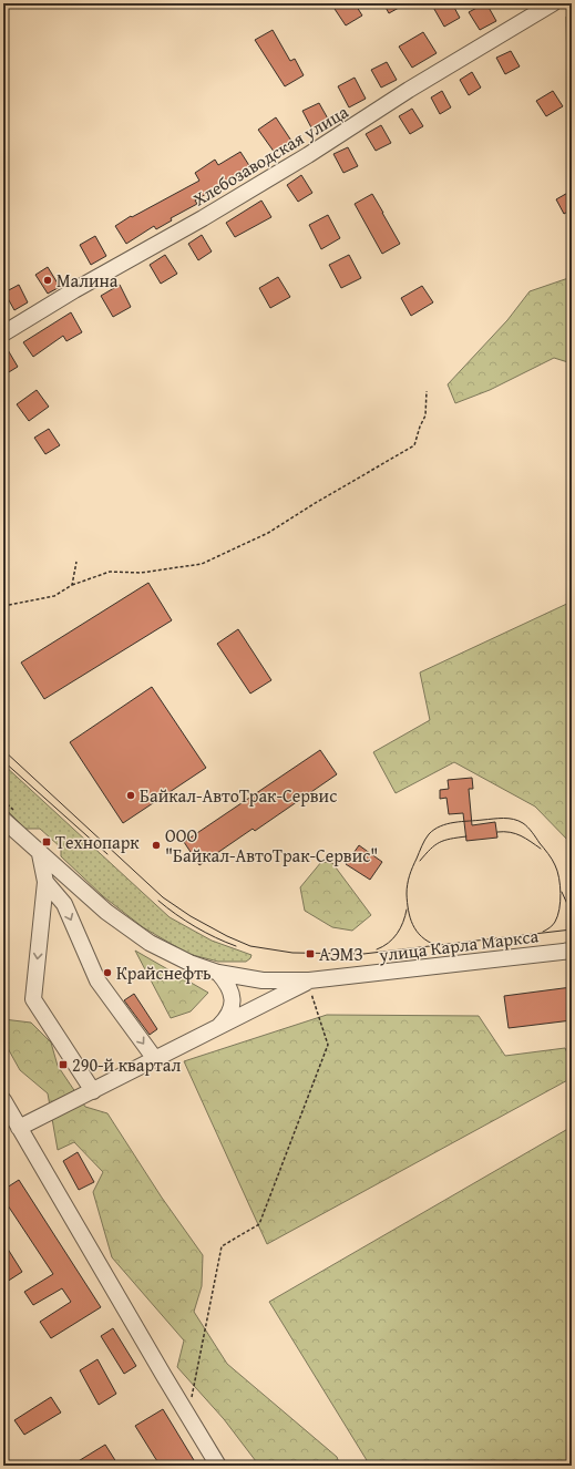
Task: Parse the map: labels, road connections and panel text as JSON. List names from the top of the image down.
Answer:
{
  "streets": {
    "street": ["Хлебозаводская улица", "улица Карла Маркса"]
  },
  "places": {
    "other": [
      "Малина",
      "Байкал-АвтоТрак-Сервис",
      "ООО \"Байкал-АвтоТрак-Сервис\"",
      "Крайснефть"
    ],
    "transit": ["Технопарк", "АЭМЗ", "290-й квартал"]
  }
}
